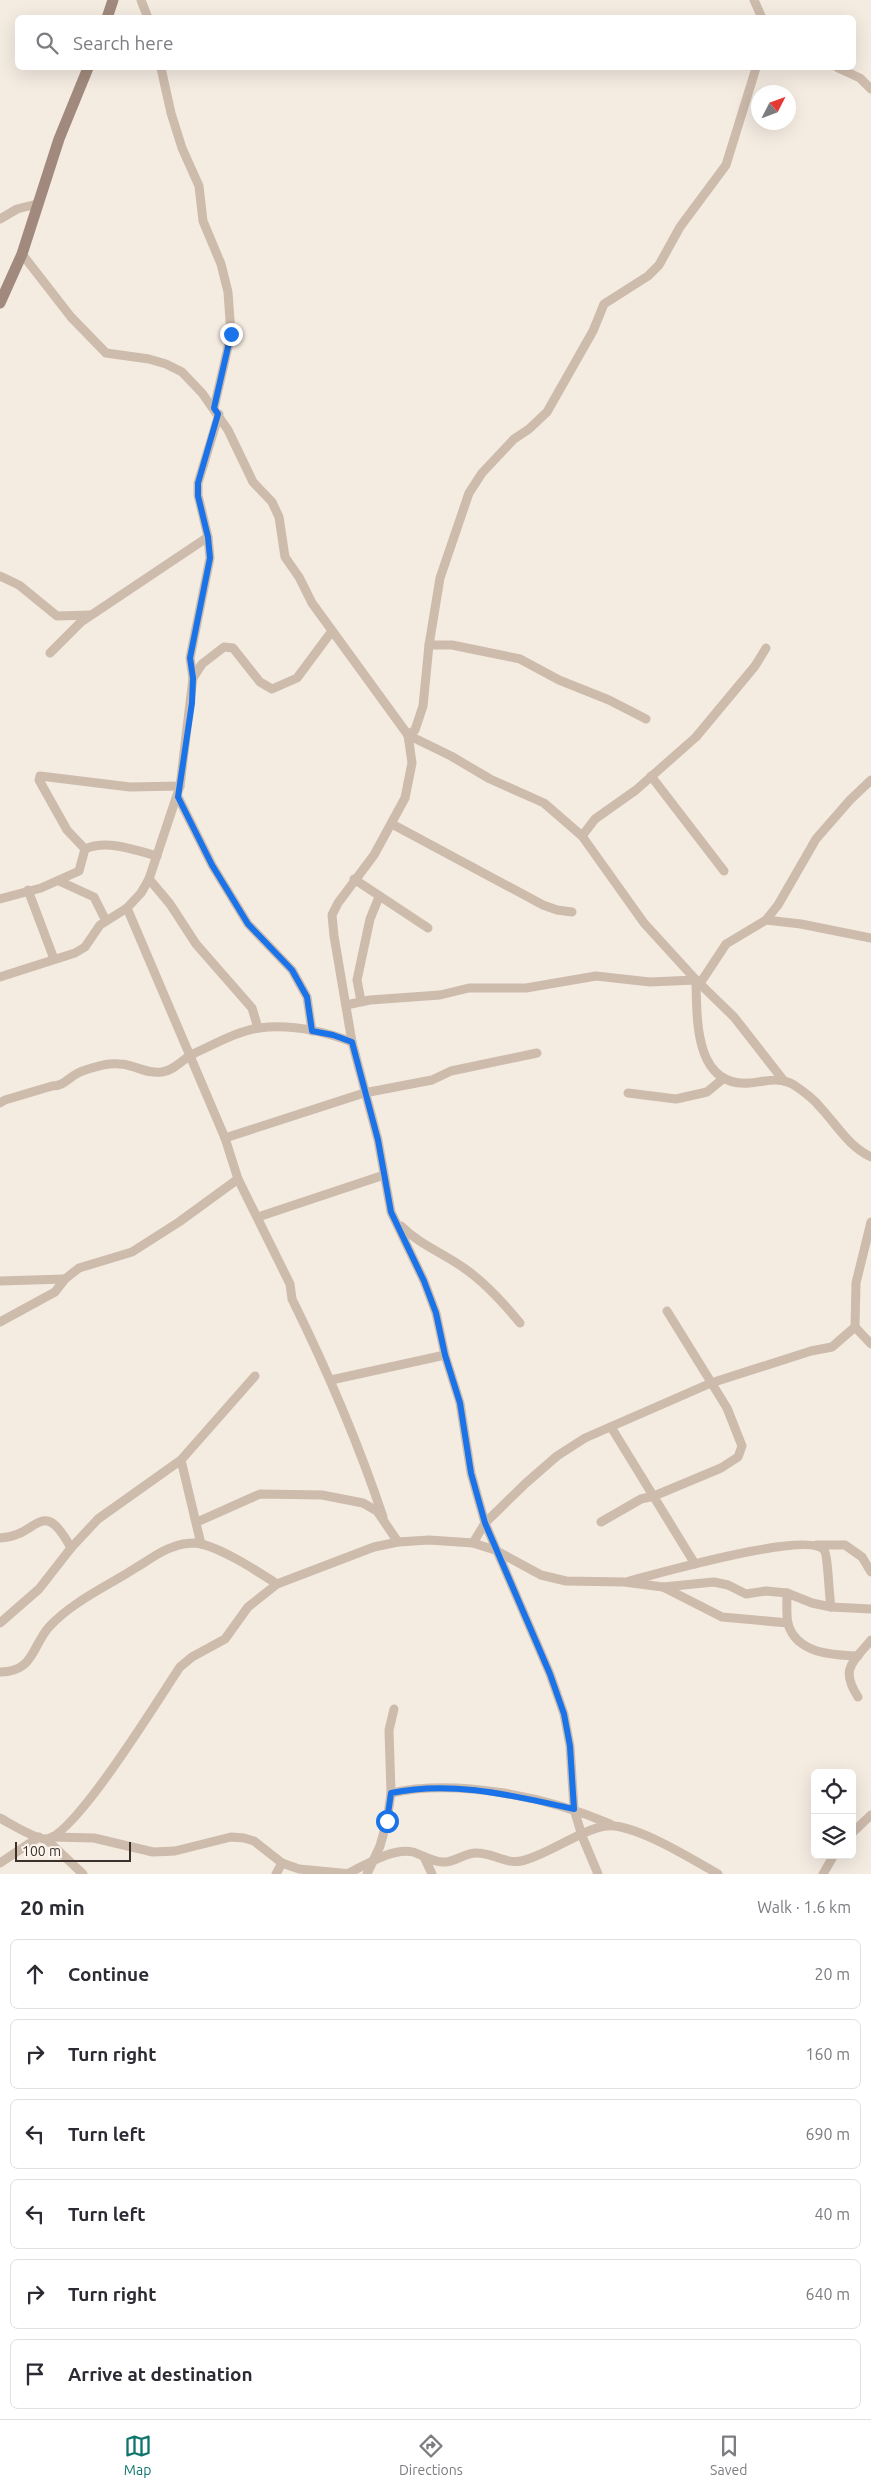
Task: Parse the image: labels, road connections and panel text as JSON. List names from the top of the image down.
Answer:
{
  "scale_bar": "100 m",
  "north": "top right",
  "page": {
    "search": "Search here",
    "scale": "100 m",
    "heading": ["20 min", "Walk · 1.6 km"],
    "list": [
      ["Continue", "20 m"],
      ["Turn right", "160 m"],
      ["Turn left", "690 m"],
      ["Turn left", "40 m"],
      ["Turn right", "640 m"],
      "Arrive at destination"
    ],
    "nav": ["Map", "Directions", "Saved"]
  }
}
